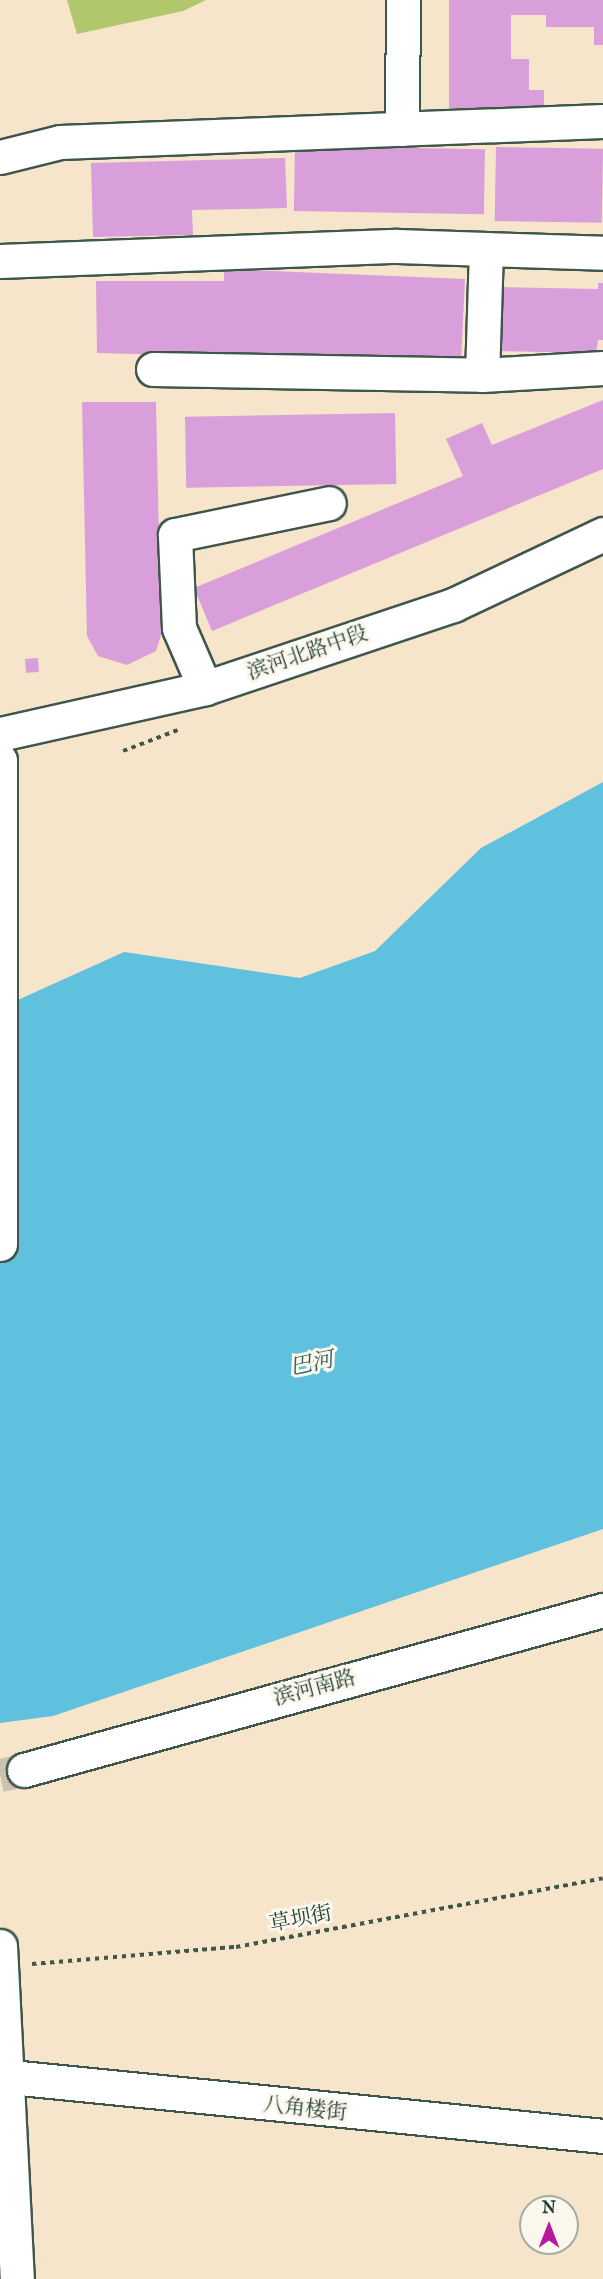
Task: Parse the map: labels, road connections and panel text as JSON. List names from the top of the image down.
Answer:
{
  "streets": {
    "street": ["滨河北路中段", "滨河南路", "八角楼街"],
    "path": ["草坝街"]
  },
  "water": ["巴河"],
  "north": "top"
}
